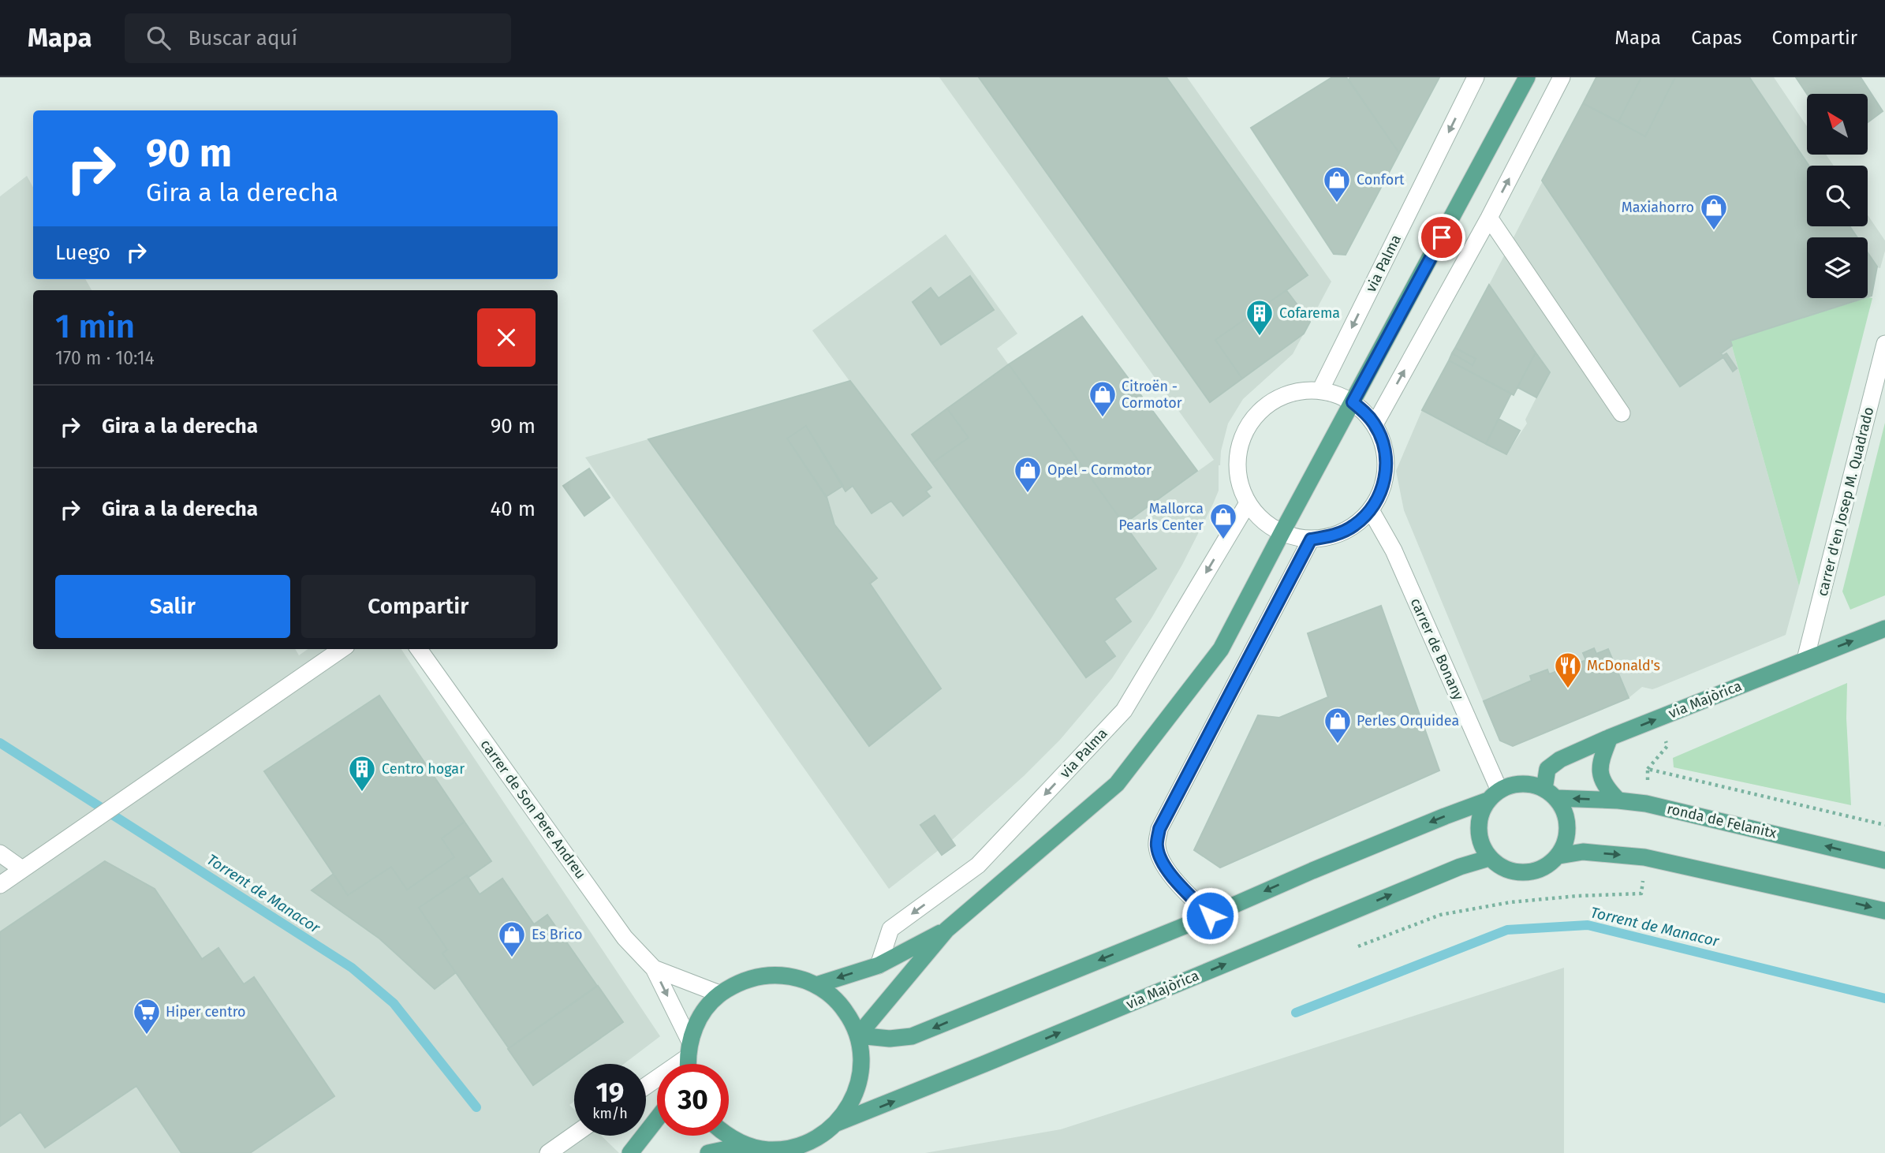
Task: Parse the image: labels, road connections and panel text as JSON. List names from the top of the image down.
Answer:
{
  "streets": {
    "main road": ["via Majòrica", "ronda de Felanitx"],
    "street": [
      "via Palma",
      "carrer d'en Josep M. Quadrado",
      "carrer de Bonany",
      "carrer de Son Pere Andreu"
    ]
  },
  "crossings": [
    ["carrer d'en Josep M. Quadrado", "via Majòrica"],
    ["carrer de Bonany", "via Majòrica"],
    ["carrer de Bonany", "ronda de Felanitx"],
    ["via Majòrica", "ronda de Felanitx"]
  ],
  "water": ["Torrent de Manacor"],
  "places": {
    "shop": [
      "Confort",
      "Maxiahorro",
      "Citroën - Cormotor",
      "Opel - Cormotor",
      "Mallorca Pearls Center",
      "Perles Orquidea",
      "Es Brico"
    ],
    "building": ["Cofarema", "Centro hogar"],
    "restaurant": ["McDonald's"],
    "supermarket": ["Hiper centro"]
  },
  "north": "top left",
  "page": {
    "header": "Mapa",
    "search": "Buscar aquí",
    "nav": ["Mapa", "Capas", "Compartir"],
    "turn": ["90 m", "Gira a la derecha"],
    "then": "Luego",
    "heading": ["1 min", "170 m · 10:14"],
    "list": [
      {
        "name": "Gira a la derecha",
        "value": "90 m"
      },
      {
        "name": "Gira a la derecha",
        "value": "40 m"
      }
    ],
    "buttons": ["Salir", "Compartir"],
    "speed": "19 km/h",
    "limit": "30"
  }
}
